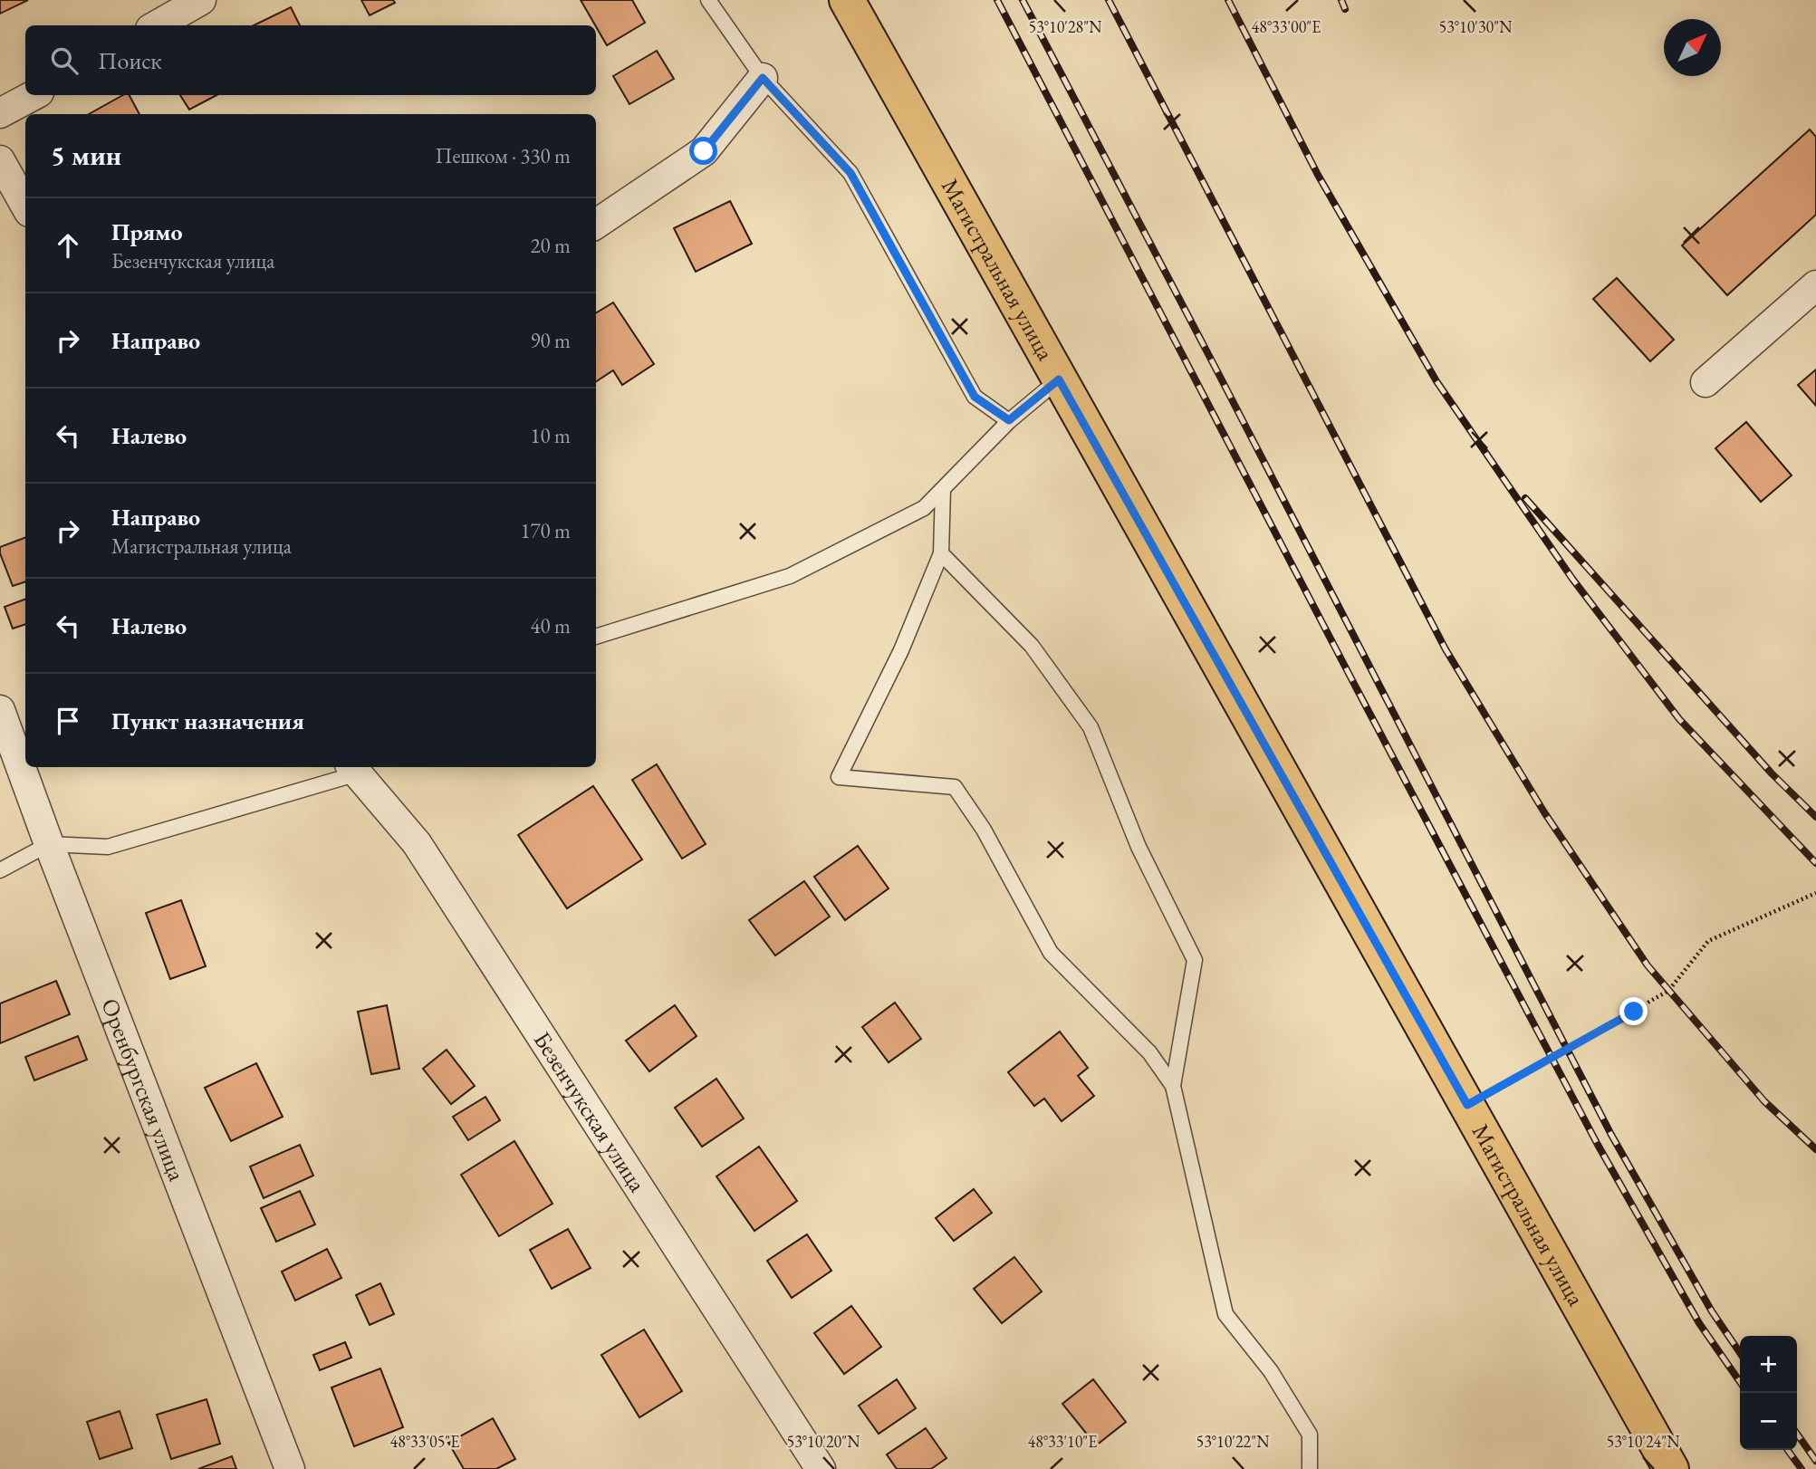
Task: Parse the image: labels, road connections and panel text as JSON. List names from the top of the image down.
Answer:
{
  "streets": {
    "main road": ["Магистральная улица"],
    "street": ["Оренбургская улица", "Безенчукская улица"]
  },
  "north": "top right",
  "page": {
    "search": "Поиск",
    "heading": ["5 мин", "Пешком · 330 m"],
    "list": [
      ["Прямо", "Безенчукская улица", "20 m"],
      ["Направо", "90 m"],
      ["Налево", "10 m"],
      ["Направо", "Магистральная улица", "170 m"],
      ["Налево", "40 m"],
      "Пункт назначения"
    ],
    "map_buttons": ["+", "−"]
  },
  "coordinates": [
    "48°33'00\"E",
    "53°10'28\"N",
    "53°10'30\"N",
    "53°10'20\"N",
    "53°10'22\"N",
    "53°10'24\"N",
    "48°33'05\"E",
    "48°33'10\"E"
  ]
}
